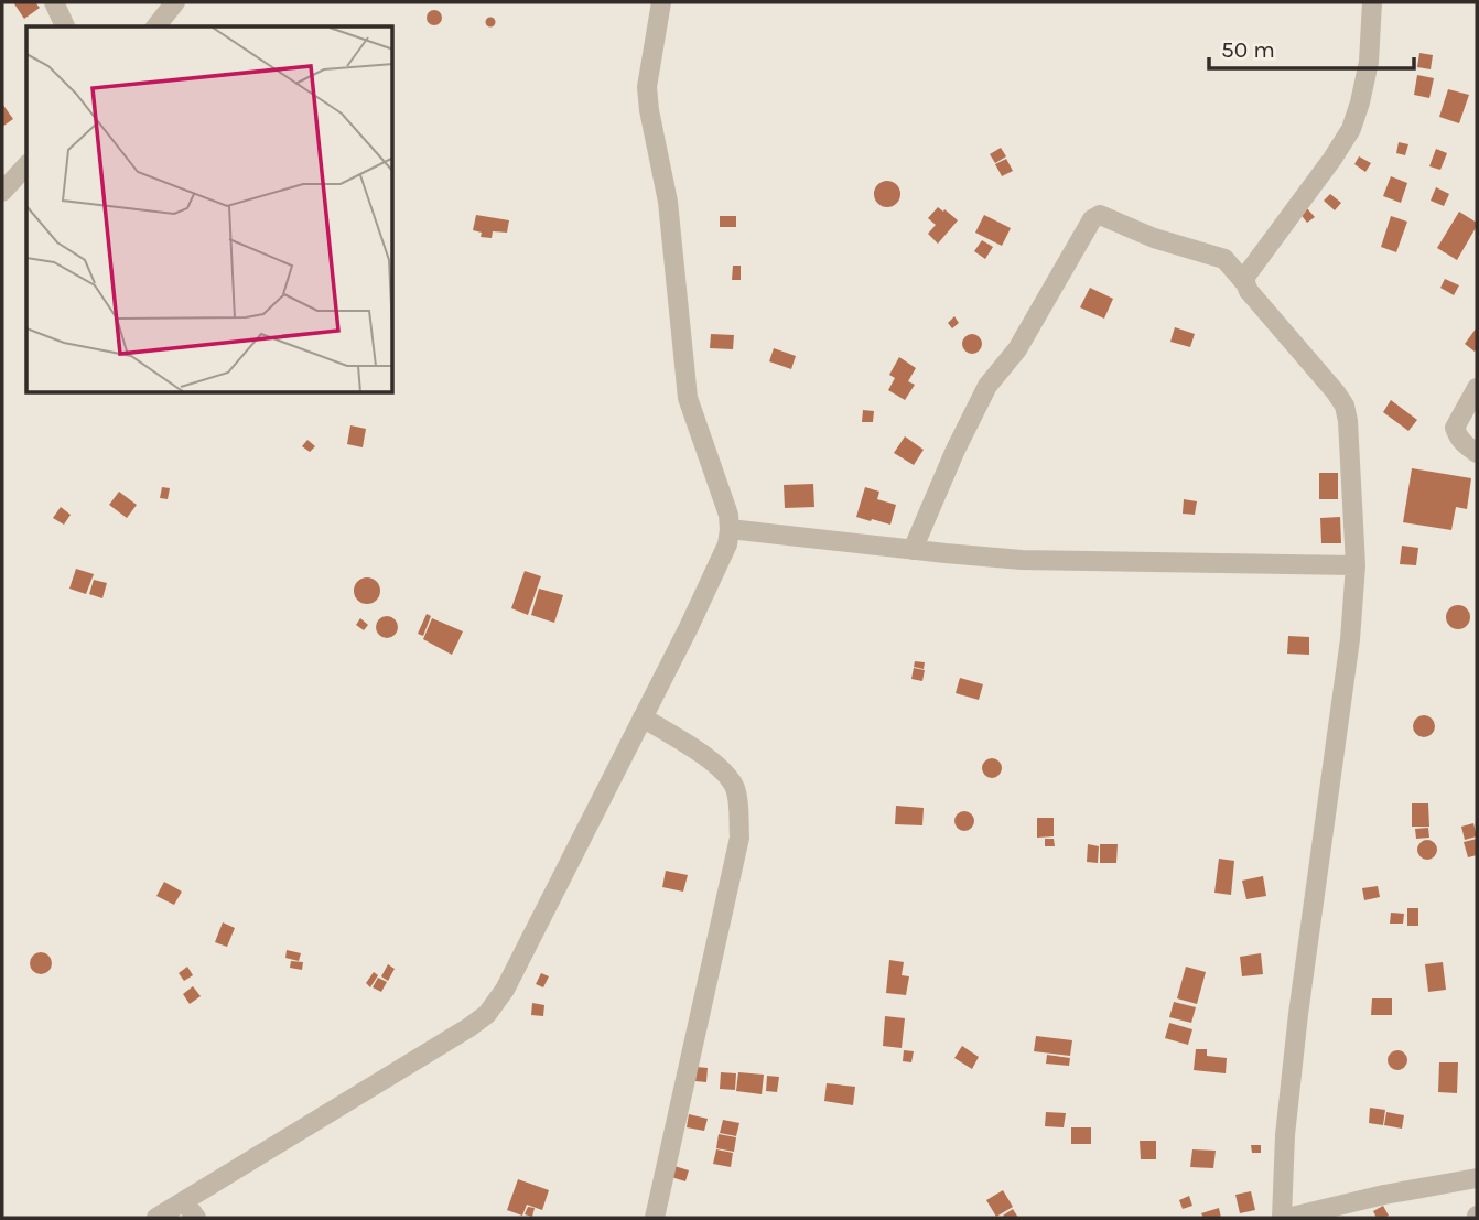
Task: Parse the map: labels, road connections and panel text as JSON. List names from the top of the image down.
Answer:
{
  "scale_bar": "50 m"
}
